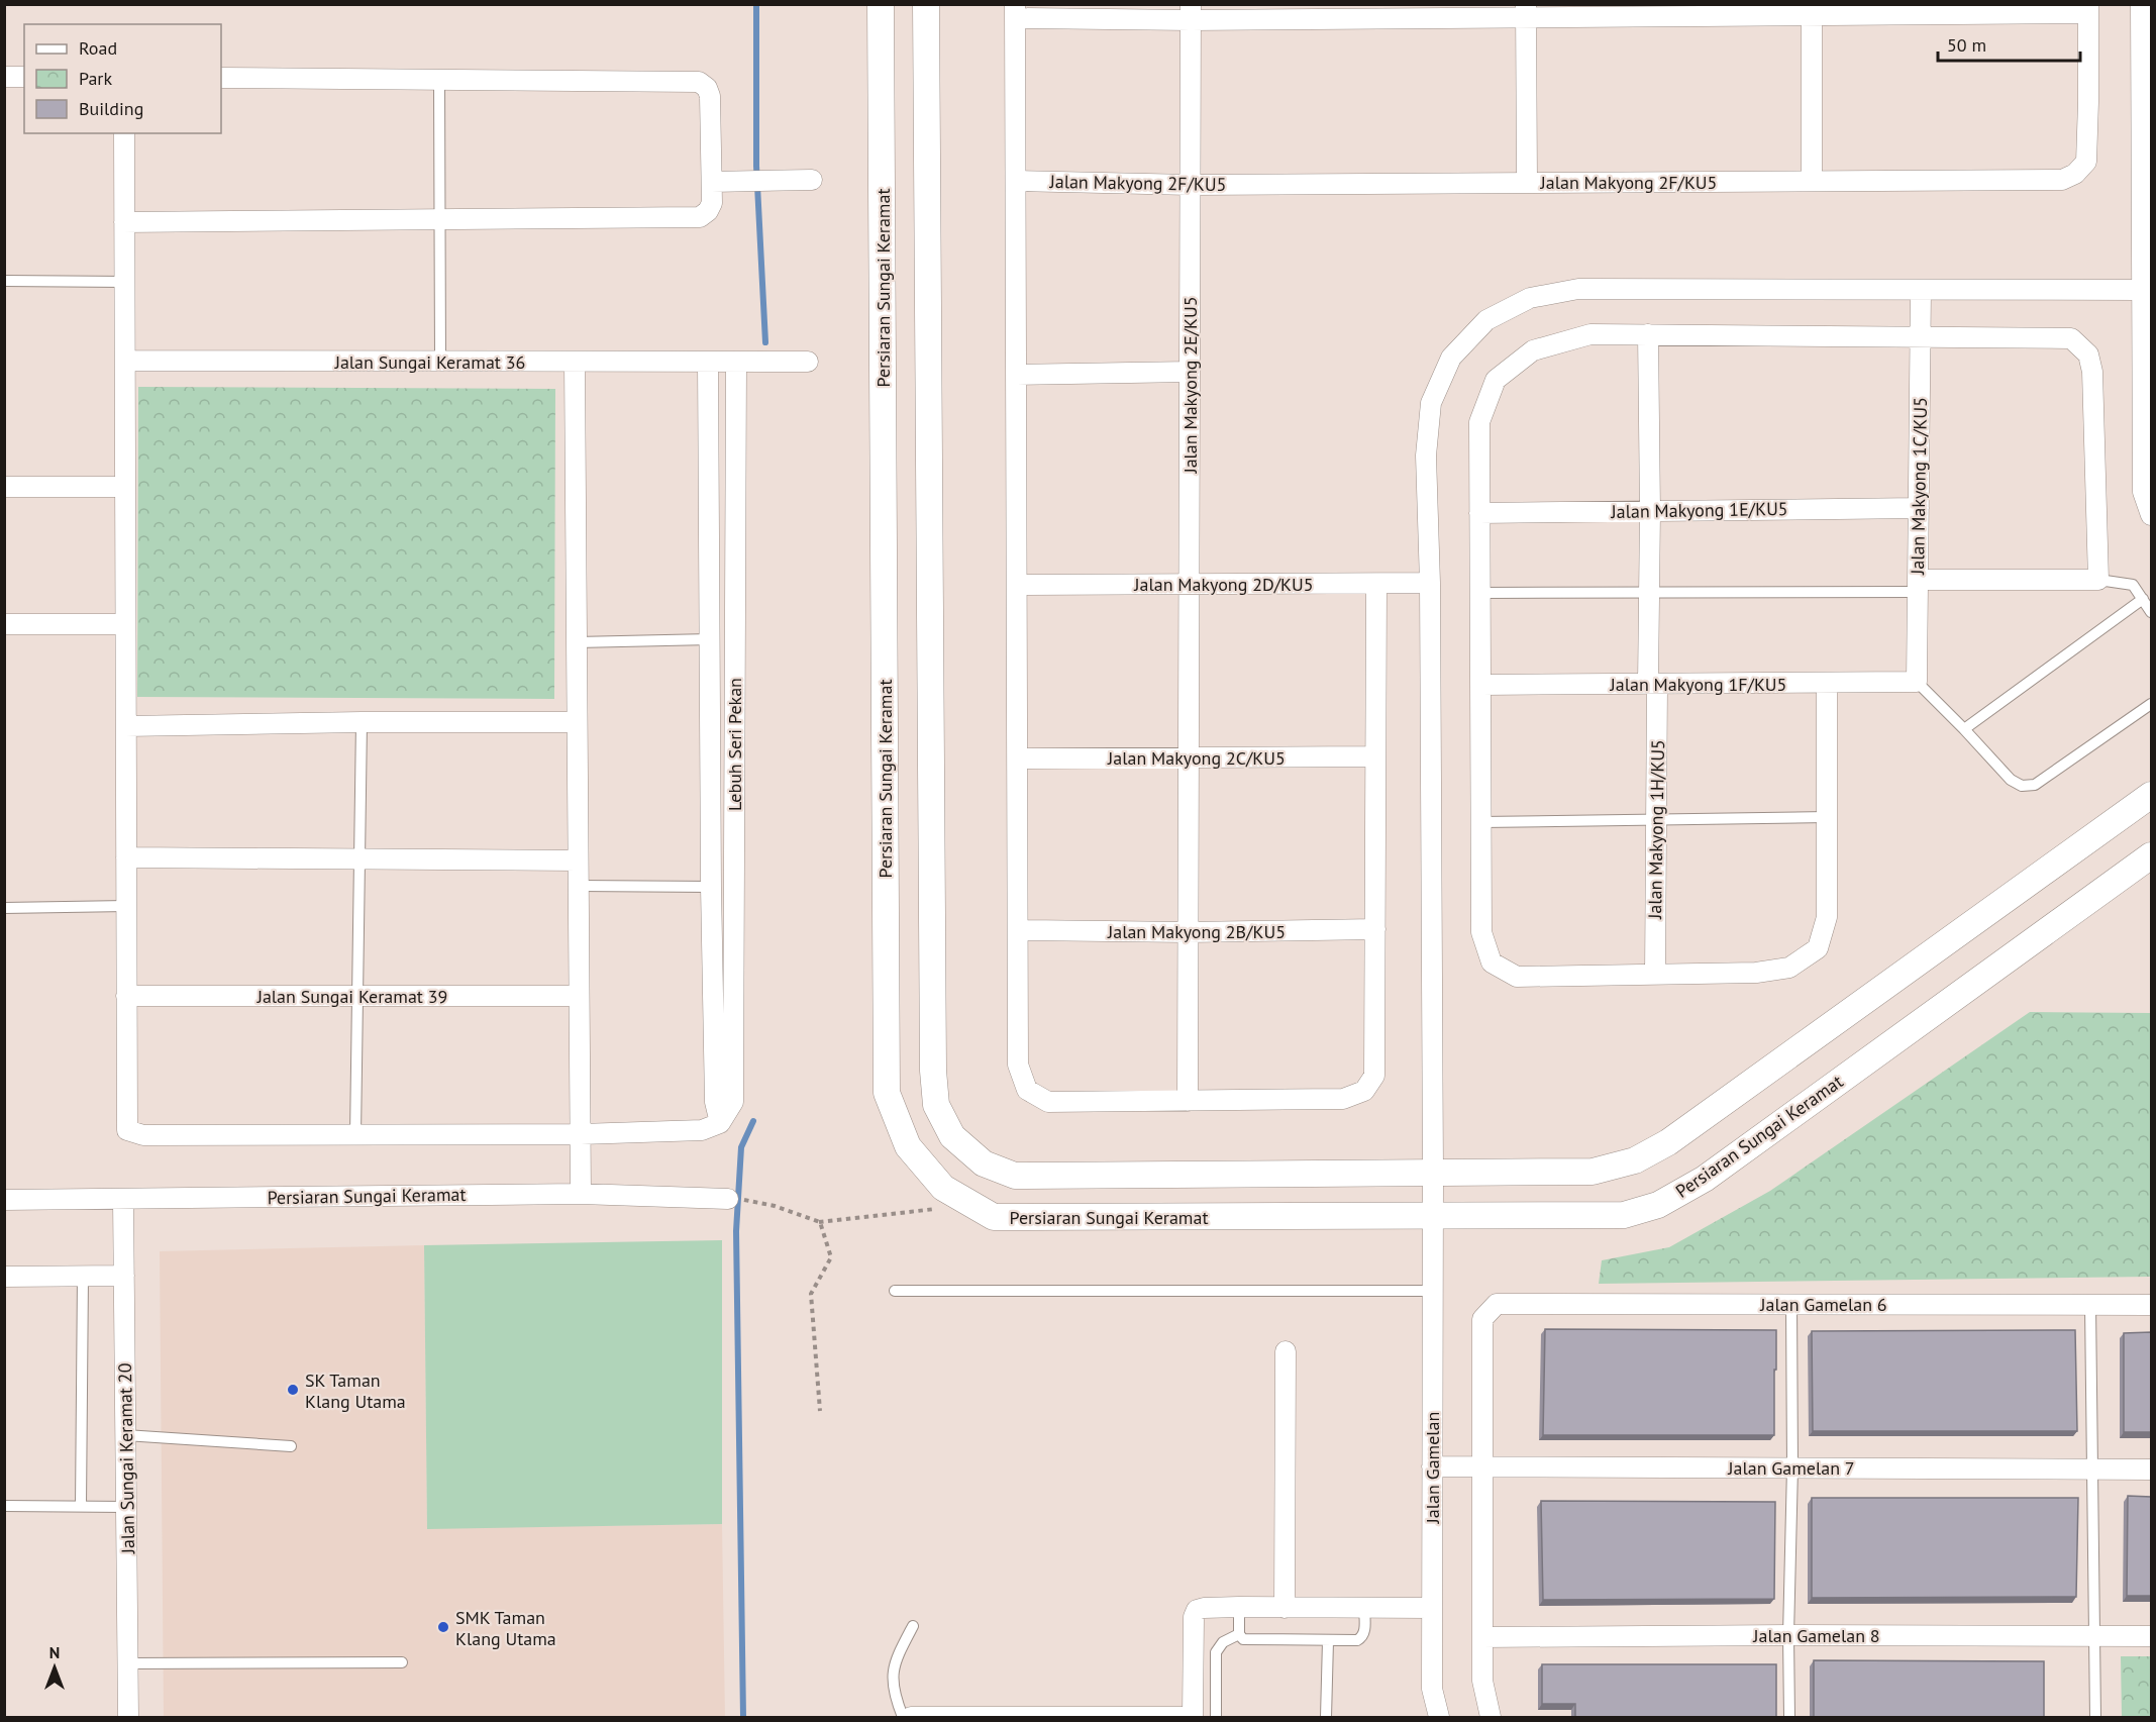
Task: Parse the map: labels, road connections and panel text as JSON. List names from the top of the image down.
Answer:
{
  "streets": {
    "street": [
      "Jalan Makyong 2F/KU5",
      "Persiaran Sungai Keramat",
      "Jalan Sungai Keramat 36",
      "Jalan Makyong 2E/KU5",
      "Jalan Makyong 1C/KU5",
      "Jalan Makyong 1E/KU5",
      "Jalan Makyong 2D/KU5",
      "Jalan Makyong 1F/KU5",
      "Lebuh Seri Pekan",
      "Jalan Makyong 2C/KU5",
      "Jalan Makyong 1H/KU5",
      "Jalan Makyong 2B/KU5",
      "Jalan Sungai Keramat 39",
      "Jalan Gamelan 6",
      "Jalan Sungai Keramat 20",
      "Jalan Gamelan",
      "Jalan Gamelan 7",
      "Jalan Gamelan 8"
    ]
  },
  "crossings": [
    ["Jalan Makyong 2F/KU5", "Jalan Makyong 2E/KU5"],
    ["Persiaran Sungai Keramat", "Jalan Sungai Keramat 20"],
    ["Persiaran Sungai Keramat", "Jalan Gamelan"],
    ["Jalan Sungai Keramat 36", "Lebuh Seri Pekan"],
    ["Jalan Makyong 2E/KU5", "Jalan Makyong 2D/KU5"],
    ["Jalan Makyong 2E/KU5", "Jalan Makyong 2C/KU5"],
    ["Jalan Makyong 2E/KU5", "Jalan Makyong 2B/KU5"],
    ["Jalan Makyong 1C/KU5", "Jalan Makyong 1E/KU5"],
    ["Jalan Makyong 1C/KU5", "Jalan Makyong 1F/KU5"],
    ["Jalan Makyong 1C/KU5", "Jalan Gamelan"],
    ["Jalan Makyong 1E/KU5", "Jalan Makyong 1H/KU5"],
    ["Jalan Makyong 2D/KU5", "Jalan Gamelan"],
    ["Jalan Makyong 1F/KU5", "Jalan Makyong 1H/KU5"],
    ["Jalan Gamelan 6", "Jalan Gamelan 7"],
    ["Jalan Gamelan", "Jalan Gamelan 7"]
  ],
  "places": ["SK Taman Klang Utama", "SMK Taman Klang Utama"],
  "legend": ["Road", "Park", "Building"],
  "scale_bar": "50 m",
  "north": "top"
}
